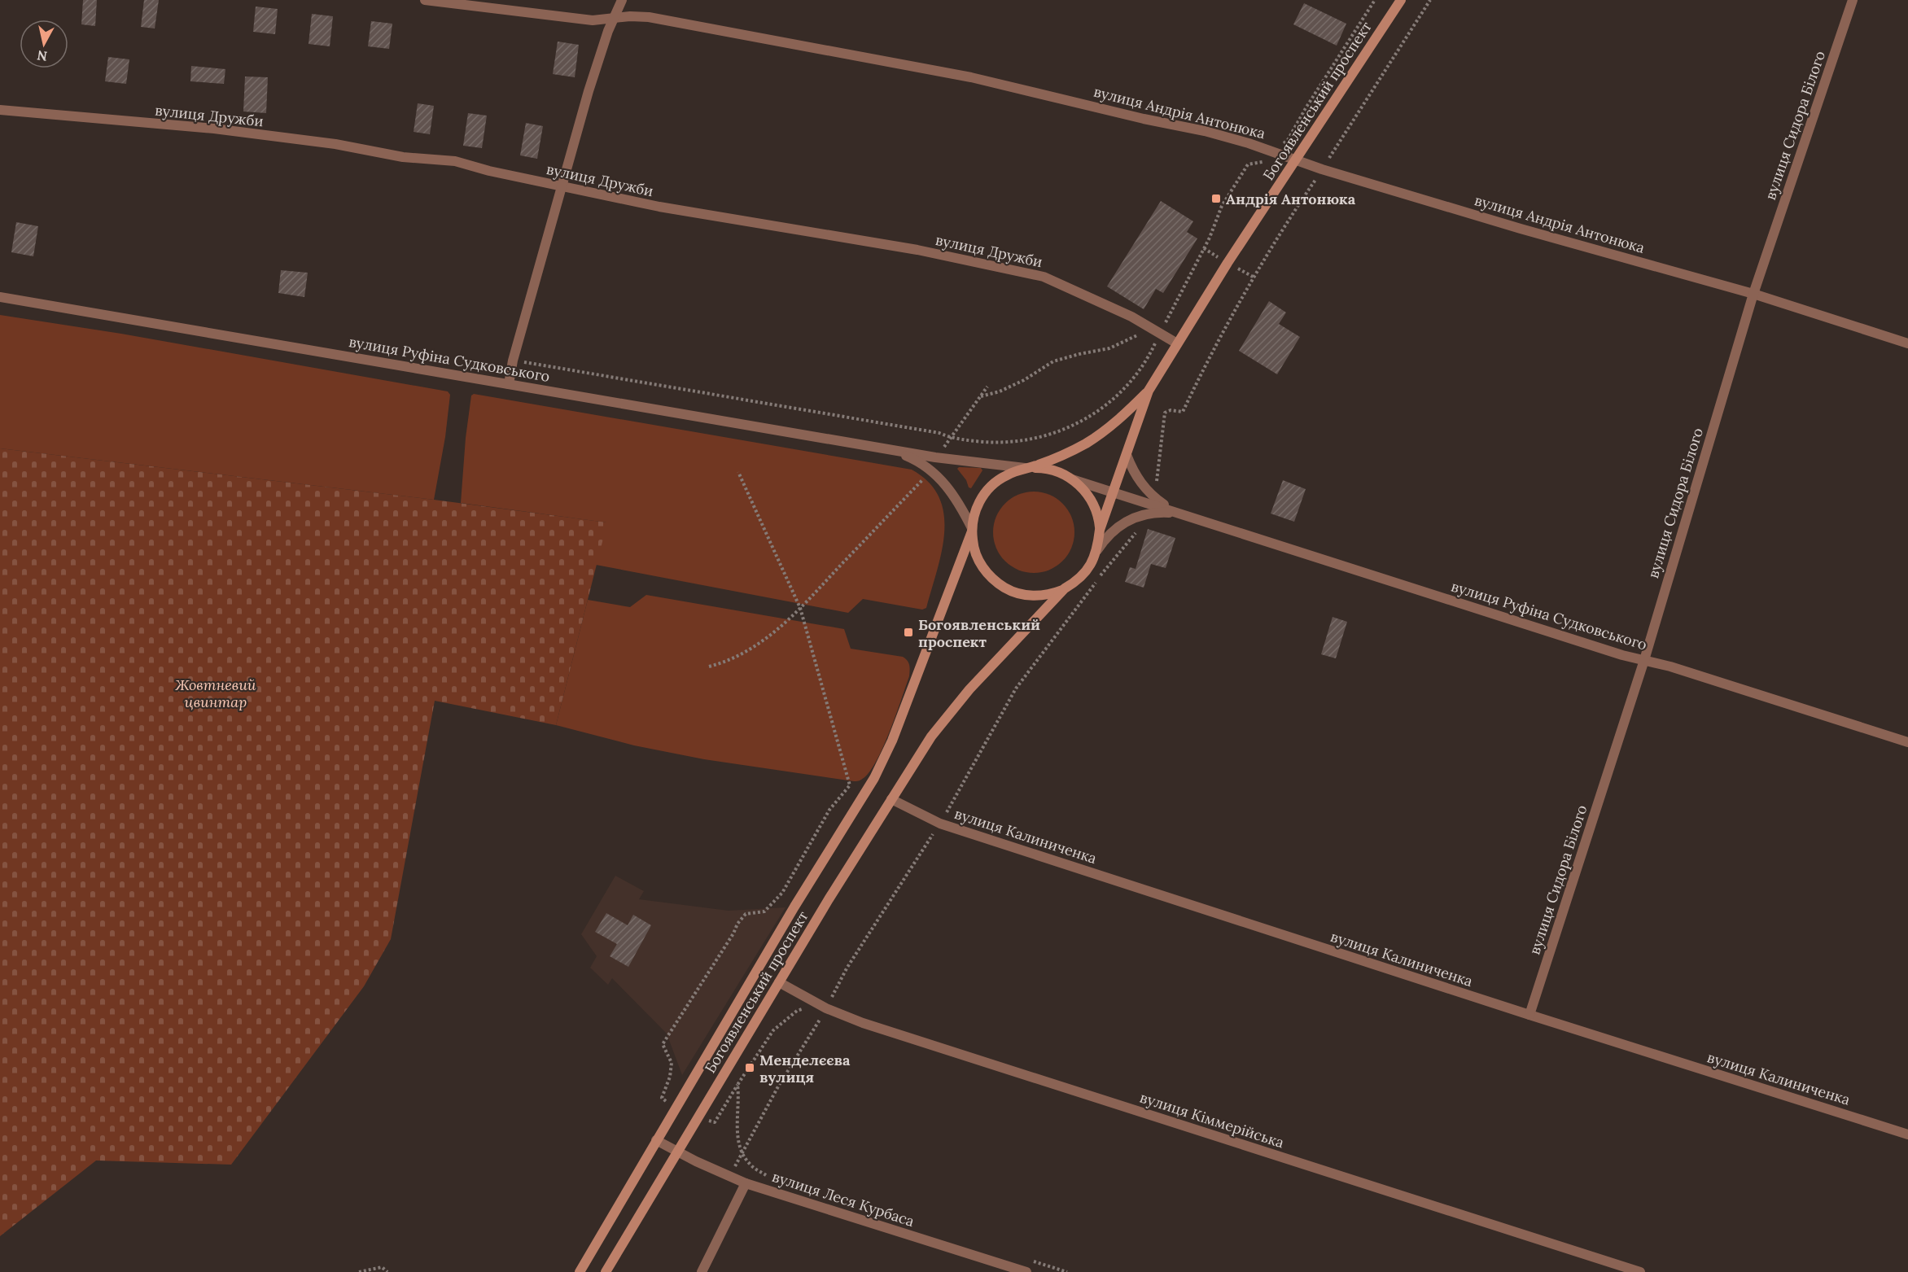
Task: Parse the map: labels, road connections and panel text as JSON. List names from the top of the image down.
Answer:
{
  "streets": {
    "main road": ["Богоявленський проспект", "вулиця Руфіна Судковського"],
    "street": [
      "вулиця Андрія Антонюка",
      "вулиця Дружби",
      "вулиця Сидора Білого",
      "вулиця Калиниченка",
      "вулиця Кіммерійська",
      "вулиця Леся Курбаса"
    ]
  },
  "crossings": [
    ["Богоявленський проспект", "вулиця Андрія Антонюка"],
    ["Богоявленський проспект", "вулиця Дружби"],
    ["Богоявленський проспект", "вулиця Руфіна Судковського"],
    ["Богоявленський проспект", "вулиця Калиниченка"],
    ["Богоявленський проспект", "вулиця Кіммерійська"],
    ["Богоявленський проспект", "вулиця Леся Курбаса"],
    ["вулиця Андрія Антонюка", "вулиця Сидора Білого"],
    ["вулиця Сидора Білого", "вулиця Руфіна Судковського"],
    ["вулиця Сидора Білого", "вулиця Калиниченка"]
  ],
  "parks": ["Жовтневий цвинтар"],
  "places": {
    "transit": ["Андрія Антонюка", "Богоявленський проспект", "Менделєєва вулиця"]
  },
  "north": "bottom"
}
